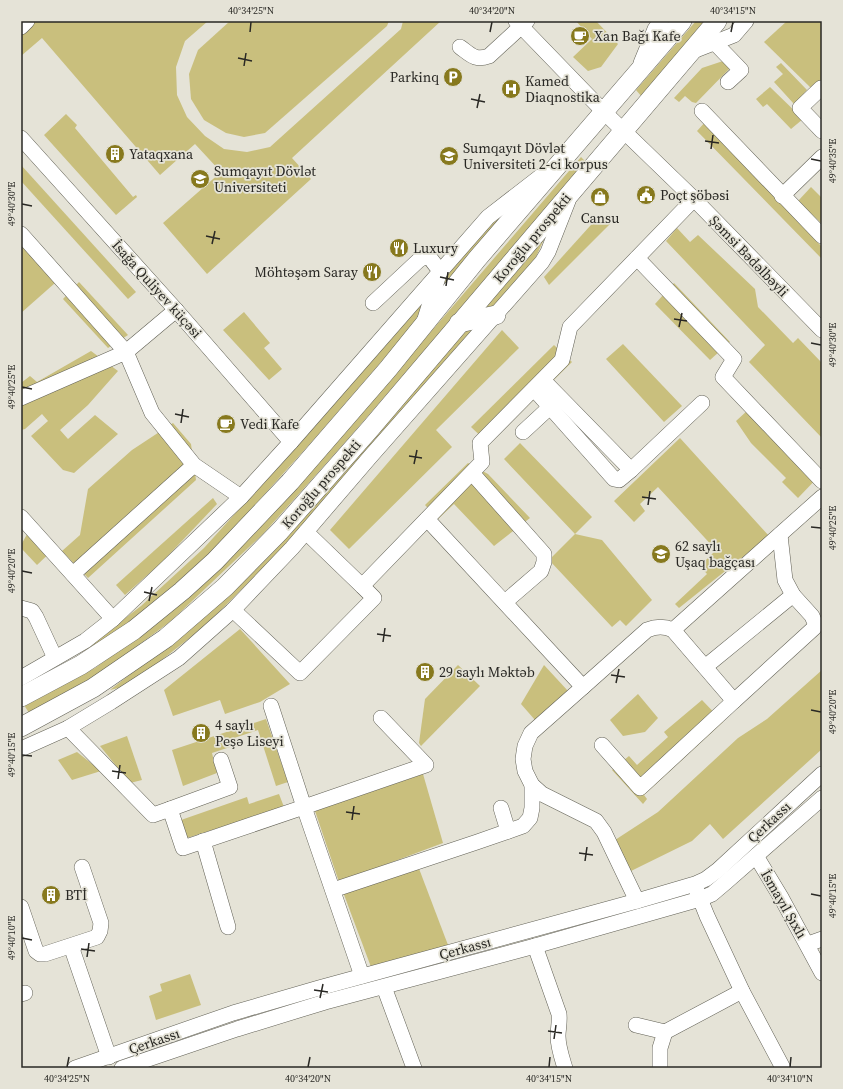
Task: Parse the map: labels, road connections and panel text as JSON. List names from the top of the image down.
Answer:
{
  "streets": {
    "main road": ["Koroğlu prospekti"],
    "street": [
      "Şəmsi Bədəlbəyli",
      "İsağa Quliyev küçəsi",
      "Çerkassı",
      "İsmayıl Şıxlı"
    ]
  },
  "crossings": [
    ["Koroğlu prospekti", "Şəmsi Bədəlbəyli"],
    ["Çerkassı", "İsmayıl Şıxlı"]
  ],
  "places": {
    "cafe": ["Xan Bağı Kafe", "Vedi Kafe"],
    "parking": ["Parkinq"],
    "hospital": ["Kamed Diaqnostika"],
    "building": [
      "Yataqxana",
      "29 saylı Məktəb",
      "4 saylı Peşə Liseyi",
      "BTİ"
    ],
    "school or university": ["Sumqayıt Dövlət Universiteti 2-ci korpus", "Sumqayıt Dövlət Universiteti", "62 saylı Uşaq bağçası"],
    "public building": ["Poçt şöbəsi"],
    "shop": ["Cansu"],
    "restaurant": ["Luxury", "Möhtəşəm Saray"]
  },
  "coordinates": [
    "40°34'25\"N",
    "40°34'20\"N",
    "40°34'15\"N",
    "49°40'35\"E",
    "49°40'30\"E",
    "49°40'25\"E",
    "49°40'20\"E",
    "49°40'15\"E",
    "49°40'10\"E",
    "40°34'10\"N"
  ]
}
